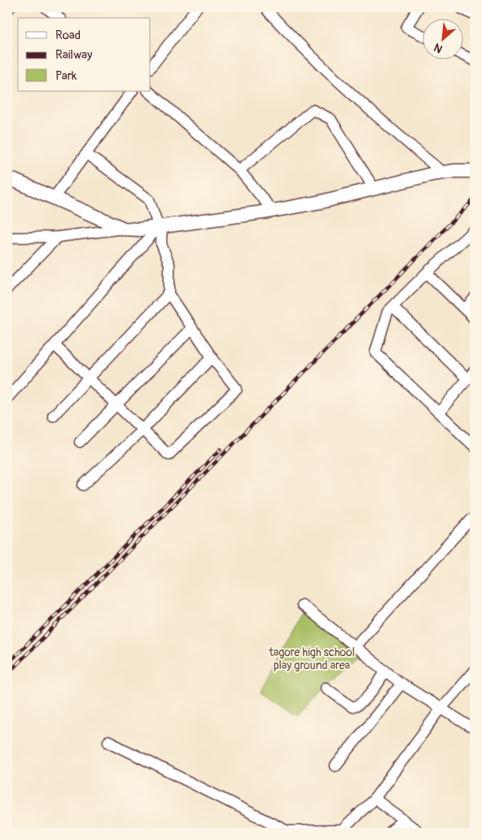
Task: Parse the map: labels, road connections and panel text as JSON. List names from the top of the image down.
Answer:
{
  "parks": ["tagore high school play ground area"],
  "legend": ["Road", "Railway", "Park"],
  "north": "bottom left"
}
